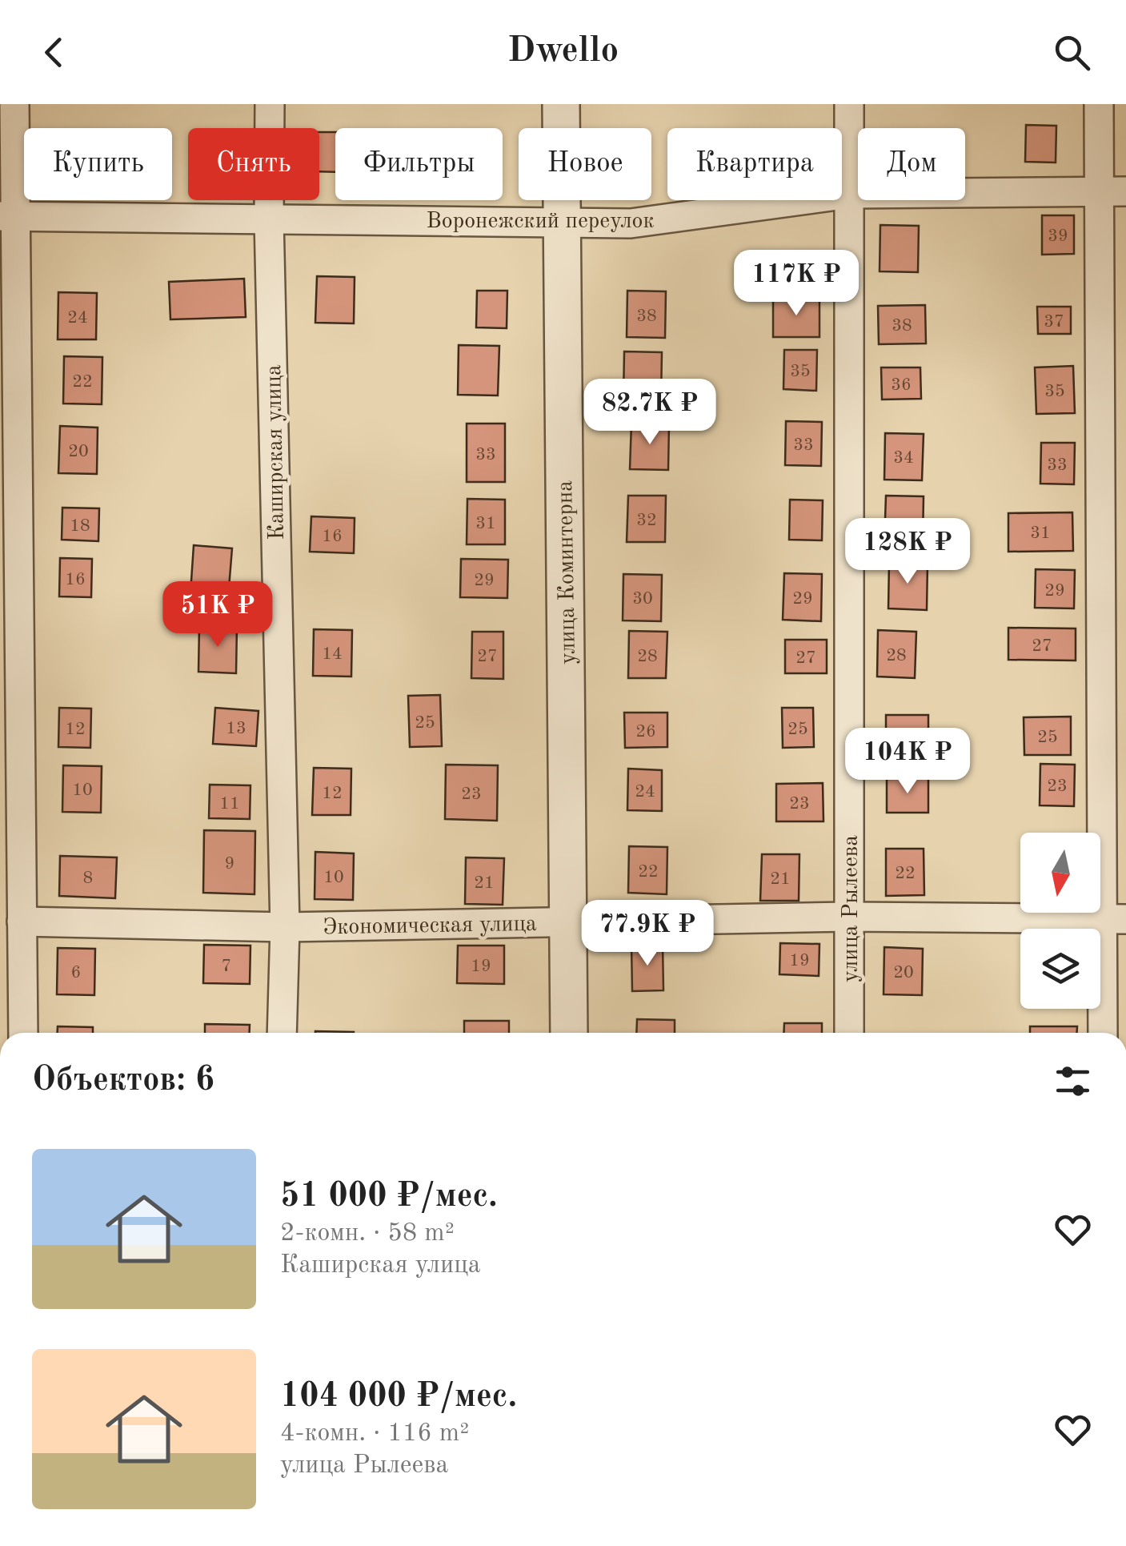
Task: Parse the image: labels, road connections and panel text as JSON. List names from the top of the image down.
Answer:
{
  "streets": {
    "street": [
      "Воронежский переулок",
      "Каширская улица",
      "улица Коминтерна",
      "улица Рылеева",
      "Экономическая улица"
    ]
  },
  "crossings": [
    ["Воронежский переулок", "Каширская улица"],
    ["Воронежский переулок", "улица Коминтерна"],
    ["Воронежский переулок", "улица Рылеева"],
    ["Каширская улица", "Экономическая улица"],
    ["улица Коминтерна", "Экономическая улица"],
    ["улица Рылеева", "Экономическая улица"]
  ],
  "house_numbers": [
    "39",
    "38",
    "24",
    "37",
    "38",
    "35",
    "22",
    "36",
    "35",
    "33",
    "20",
    "33",
    "34",
    "33",
    "32",
    "31",
    "18",
    "31",
    "16",
    "16",
    "29",
    "29",
    "30",
    "29",
    "27",
    "14",
    "28",
    "27",
    "28",
    "27",
    "25",
    "13",
    "12",
    "25",
    "26",
    "25",
    "23",
    "10",
    "24",
    "12",
    "23",
    "11",
    "23",
    "9",
    "22",
    "22",
    "10",
    "8",
    "21",
    "21",
    "19",
    "7",
    "19",
    "6",
    "20"
  ],
  "north": "bottom",
  "page": {
    "header": "Dwello",
    "chip": [
      "Купить",
      "Снять",
      "Фильтры",
      "Новое",
      "Квартира",
      "Дом"
    ],
    "price": [
      "117K ₽",
      "82.7K ₽",
      "128K ₽",
      "51K ₽",
      "104K ₽",
      "77.9K ₽"
    ],
    "heading": "Объектов: 6",
    "list": [
      {
        "name": "51 000 ₽/мес.",
        "note": "2-комн. · 58 m² · Каширская улица"
      },
      {
        "name": "104 000 ₽/мес.",
        "note": "4-комн. · 116 m² · улица Рылеева"
      }
    ]
  }
}
